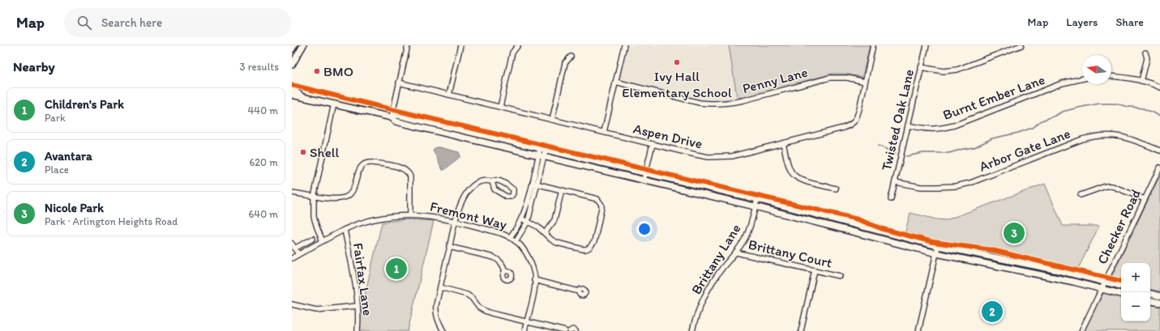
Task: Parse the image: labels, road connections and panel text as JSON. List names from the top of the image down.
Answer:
{
  "streets": {
    "street": [
      "Penny Lane",
      "Burnt Ember Lane",
      "Twisted Oak Lane",
      "Aspen Drive",
      "Arbor Gate Lane",
      "Fremont Way",
      "Checker Road",
      "Brittany Court",
      "Brittany Lane",
      "Fairfax Lane"
    ]
  },
  "crossings": [
    ["Penny Lane", "Aspen Drive"],
    ["Burnt Ember Lane", "Twisted Oak Lane"],
    ["Twisted Oak Lane", "Arbor Gate Lane"],
    ["Fremont Way", "Fairfax Lane"],
    ["Brittany Court", "Brittany Lane"]
  ],
  "places": ["Ivy Hall Elementary School", "BMO", "Shell"],
  "north": "left",
  "page": {
    "header": "Map",
    "search": "Search here",
    "nav": ["Map", "Layers", "Share"],
    "heading": ["Nearby", "3 results"],
    "list": [
      {
        "mark": "1",
        "name": "Children's Park",
        "note": "Park",
        "value": "440 m"
      },
      {
        "mark": "2",
        "name": "Avantara",
        "note": "Place",
        "value": "620 m"
      },
      {
        "mark": "3",
        "name": "Nicole Park",
        "note": "Park · Arlington Heights Road",
        "value": "640 m"
      }
    ],
    "pins": ["3", "1", "2"],
    "map_buttons": ["+", "−"]
  }
}
